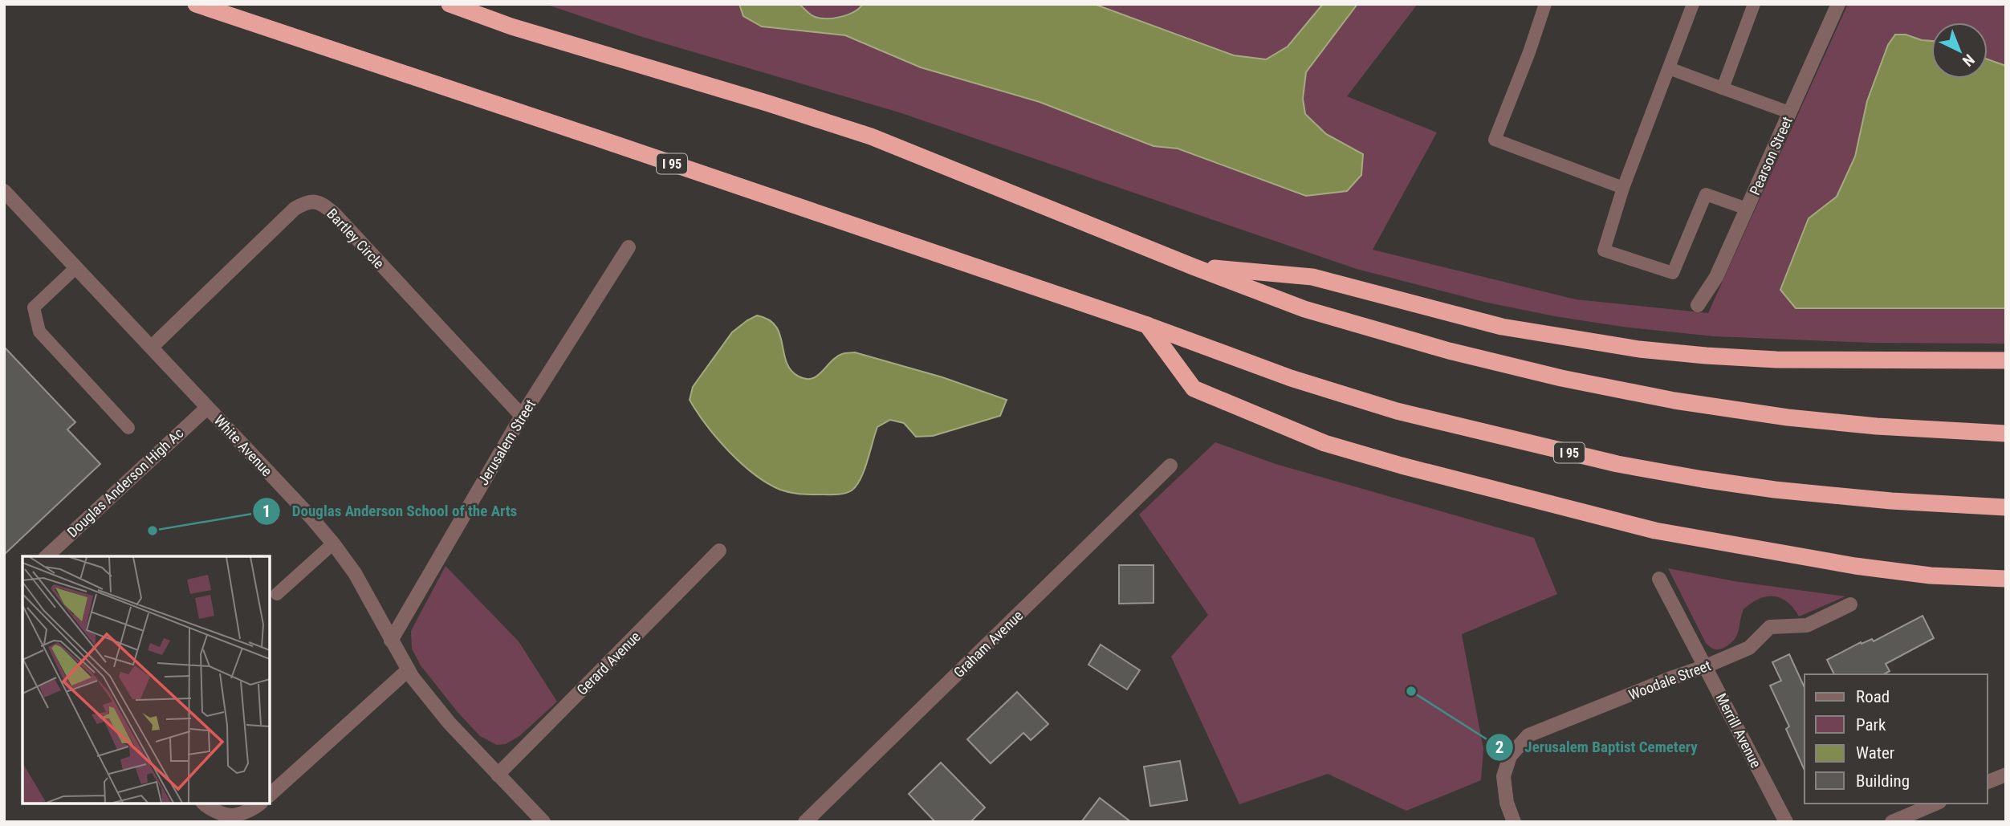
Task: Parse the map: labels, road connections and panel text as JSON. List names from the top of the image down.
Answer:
{
  "streets": {
    "highway": ["I 95"],
    "street": [
      "Pearson Street",
      "Bartley Circle",
      "Jerusalem Street",
      "White Avenue",
      "Douglas Anderson High Ac",
      "Graham Avenue",
      "Gerard Avenue",
      "Woodale Street",
      "Merrill Avenue"
    ]
  },
  "crossings": [
    ["Bartley Circle", "Jerusalem Street"],
    ["Bartley Circle", "White Avenue"],
    ["Jerusalem Street", "White Avenue"],
    ["White Avenue", "Douglas Anderson High Ac"],
    ["White Avenue", "Gerard Avenue"],
    ["Woodale Street", "Merrill Avenue"]
  ],
  "places": ["Douglas Anderson School of the Arts", "Jerusalem Baptist Cemetery"],
  "legend": [
    "Road",
    "Park",
    "Water",
    "Building"
  ],
  "north": "bottom right"
}
